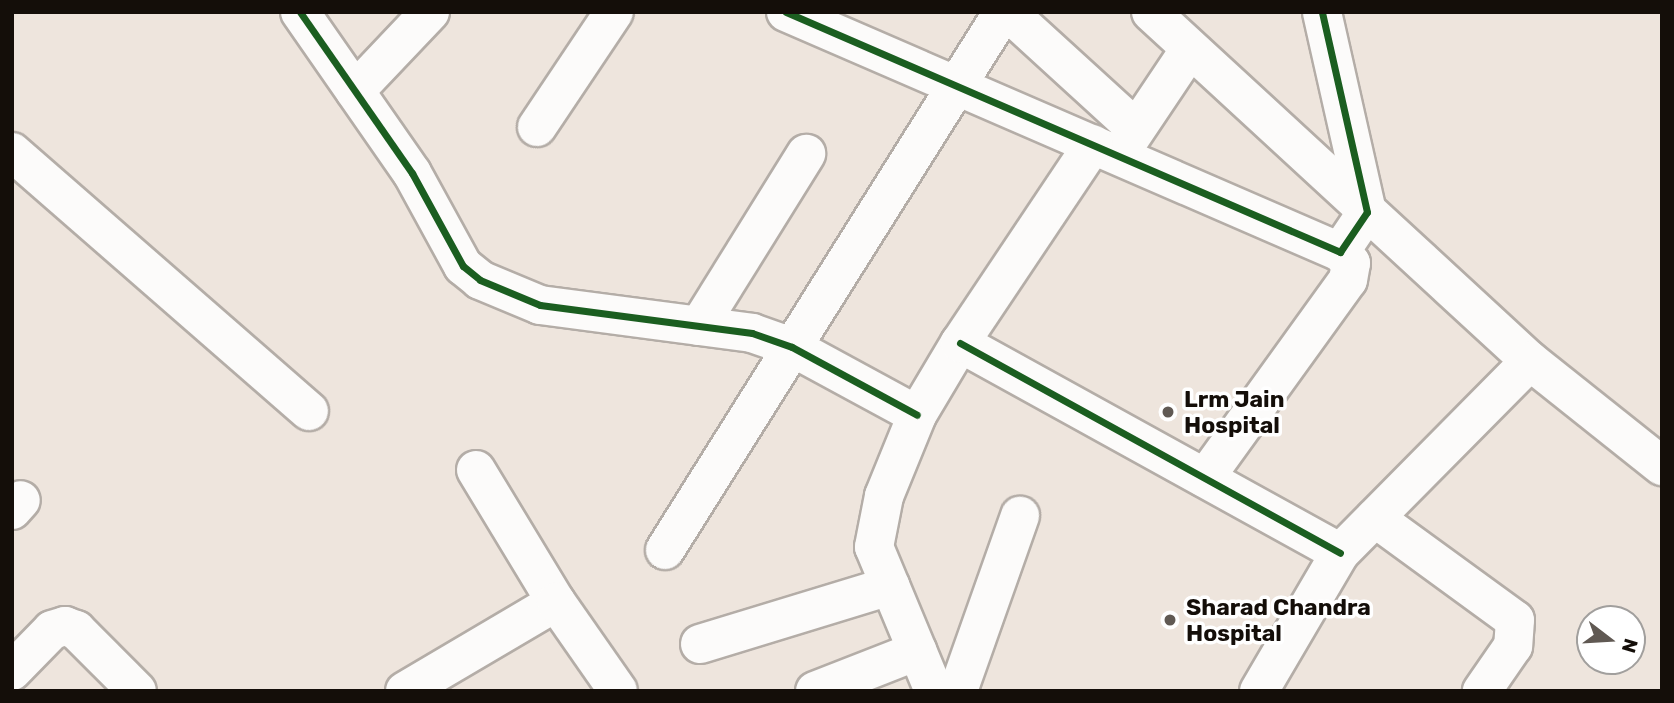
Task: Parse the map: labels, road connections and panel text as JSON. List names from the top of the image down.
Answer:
{
  "places": ["Lrm Jain Hospital", "Sharad Chandra Hospital"],
  "north": "right"
}
